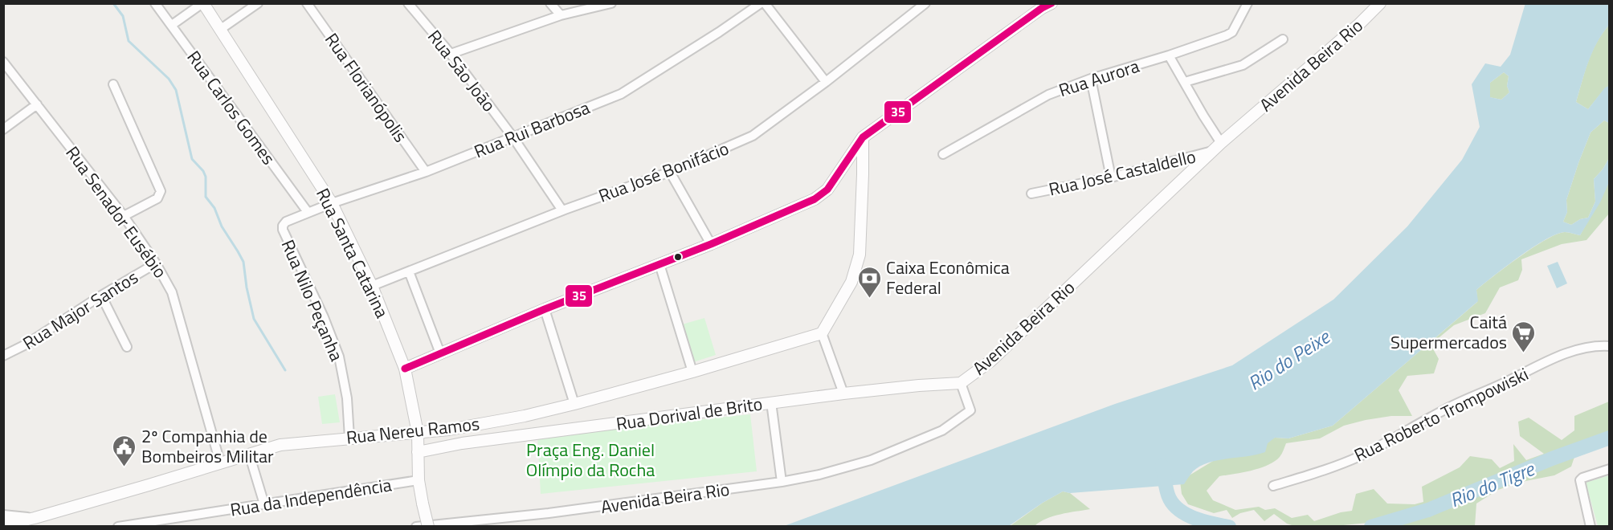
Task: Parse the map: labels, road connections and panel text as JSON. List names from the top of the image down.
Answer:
{
  "streets": {
    "street": [
      "Avenida Beira Rio",
      "Rua São João",
      "Rua Aurora",
      "Rua Florianópolis",
      "Rua Carlos Gomes",
      "Rua Rui Barbosa",
      "Rua José Bonifácio",
      "Rua José Castaldello",
      "Rua Senador Eusébio",
      "Rua Santa Catarina",
      "Rua Nilo Peçanha",
      "Rua Major Santos",
      "Rua Dorival de Brito",
      "Rua Roberto Trompowiski",
      "Rua Nereu Ramos",
      "Rua da Independência"
    ]
  },
  "crossings": [
    ["Avenida Beira Rio", "Rua José Castaldello"],
    ["Avenida Beira Rio", "Rua Dorival de Brito"],
    ["Rua São João", "Rua Rui Barbosa"],
    ["Rua São João", "Rua José Bonifácio"],
    ["Rua Florianópolis", "Rua Rui Barbosa"],
    ["Rua Carlos Gomes", "Rua Rui Barbosa"],
    ["Rua Rui Barbosa", "Rua Santa Catarina"],
    ["Rua Rui Barbosa", "Rua Nilo Peçanha"],
    ["Rua José Bonifácio", "Rua Santa Catarina"],
    ["Rua Senador Eusébio", "Rua Major Santos"],
    ["Rua Senador Eusébio", "Rua Nereu Ramos"],
    ["Rua Santa Catarina", "Rua Dorival de Brito"],
    ["Rua Santa Catarina", "Rua Nereu Ramos"],
    ["Rua Santa Catarina", "Rua da Independência"],
    ["Rua Nilo Peçanha", "Rua Nereu Ramos"]
  ],
  "water": ["Rio do Peixe", "Rio do Tigre"],
  "parks": ["Praça Eng. Daniel Olímpio da Rocha"],
  "places": {
    "bank": ["Caixa Econômica Federal"],
    "supermarket": ["Caitá Supermercados"],
    "public building": ["2º Companhia de Bombeiros Militar"]
  },
  "lines": ["transit line 35"]
}
